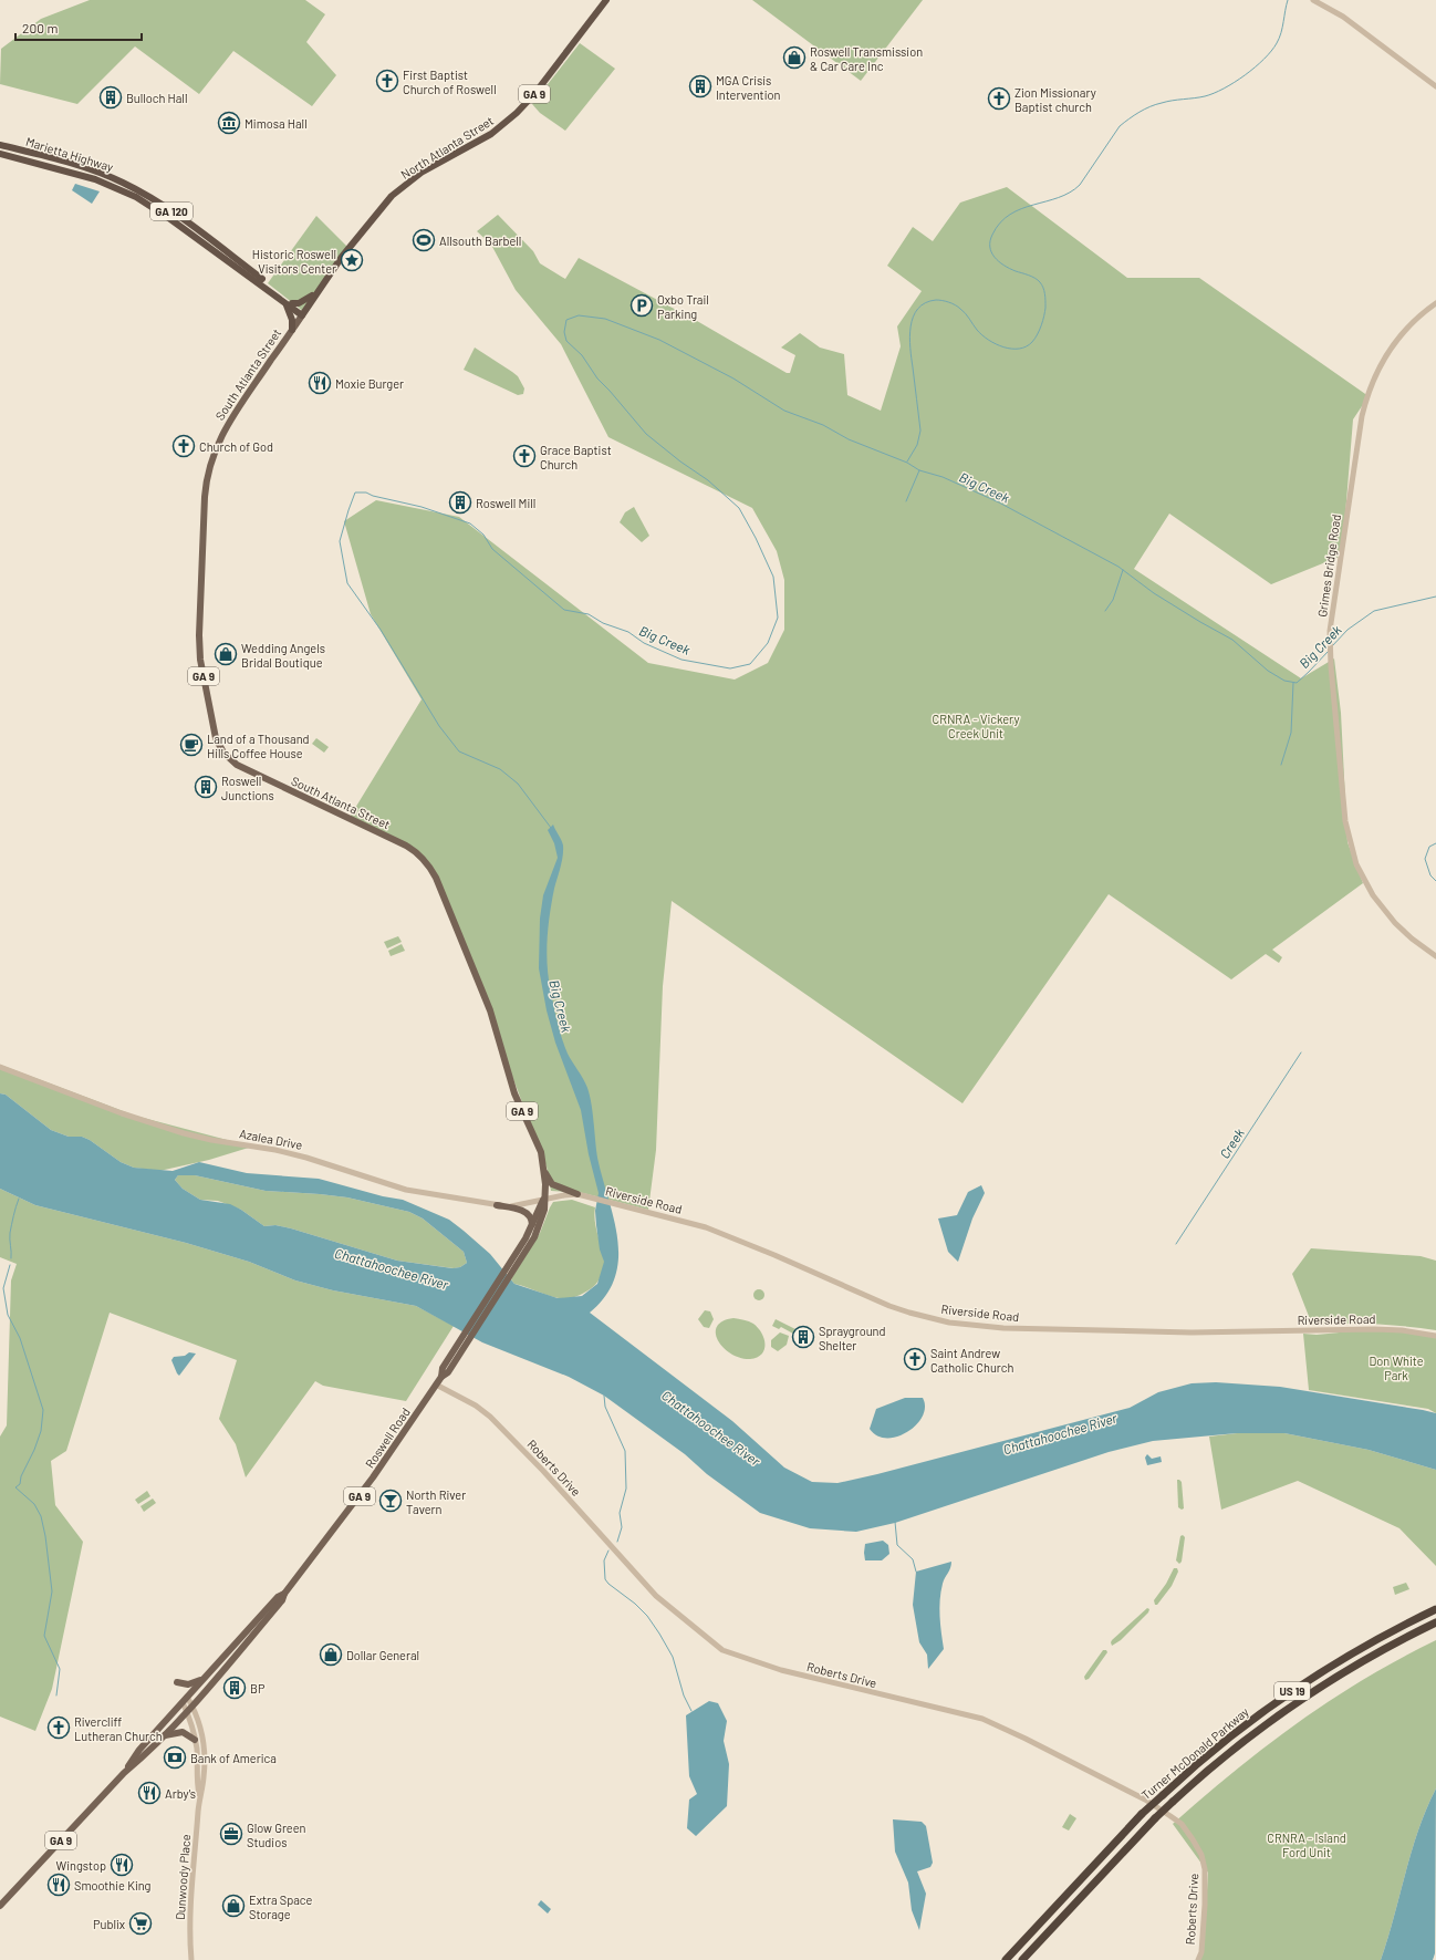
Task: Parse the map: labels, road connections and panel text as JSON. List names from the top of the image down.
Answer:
{
  "streets": {
    "highway": [
      "GA 9",
      "North Atlanta Street",
      "Marietta Highway",
      "GA 120",
      "US 19",
      "Turner McDonald Parkway"
    ],
    "main road": ["South Atlanta Street", "Roswell Road"],
    "street": [
      "Grimes Bridge Road",
      "Azalea Drive",
      "Riverside Road",
      "Roberts Drive",
      "Dunwoody Place"
    ]
  },
  "crossings": [
    ["North Atlanta Street", "Marietta Highway"],
    ["North Atlanta Street", "South Atlanta Street"],
    ["Marietta Highway", "South Atlanta Street"],
    ["South Atlanta Street", "Azalea Drive"],
    ["South Atlanta Street", "Riverside Road"],
    ["South Atlanta Street", "Roswell Road"],
    ["Azalea Drive", "Riverside Road"],
    ["Roswell Road", "Roberts Drive"],
    ["Roswell Road", "Dunwoody Place"]
  ],
  "water": ["Big Creek", "Creek", "Chattahoochee River"],
  "parks": ["CRNRA - Vickery Creek Unit", "Don White Park", "CRNRA - Island Ford Unit"],
  "places": {
    "shop": [
      "Roswell Transmission & Car Care Inc",
      "Wedding Angels Bridal Boutique",
      "Dollar General",
      "Extra Space Storage"
    ],
    "church": [
      "First Baptist Church of Roswell",
      "Zion Missionary Baptist church",
      "Church of God",
      "Grace Baptist Church",
      "Saint Andrew Catholic Church",
      "Rivercliff Lutheran Church"
    ],
    "building": [
      "MGA Crisis Intervention",
      "Bulloch Hall",
      "Roswell Mill",
      "Roswell Junctions",
      "Sprayground Shelter",
      "BP"
    ],
    "museum": ["Mimosa Hall"],
    "sports": ["Allsouth Barbell"],
    "place": ["Historic Roswell Visitors Center"],
    "parking": ["Oxbo Trail Parking"],
    "restaurant": [
      "Moxie Burger",
      "Arby's",
      "Wingstop",
      "Smoothie King"
    ],
    "cafe": ["Land of a Thousand Hills Coffee House"],
    "bar": ["North River Tavern"],
    "bank": ["Bank of America"],
    "office": ["Glow Green Studios"],
    "supermarket": ["Publix"]
  },
  "scale_bar": "200 m"
}
